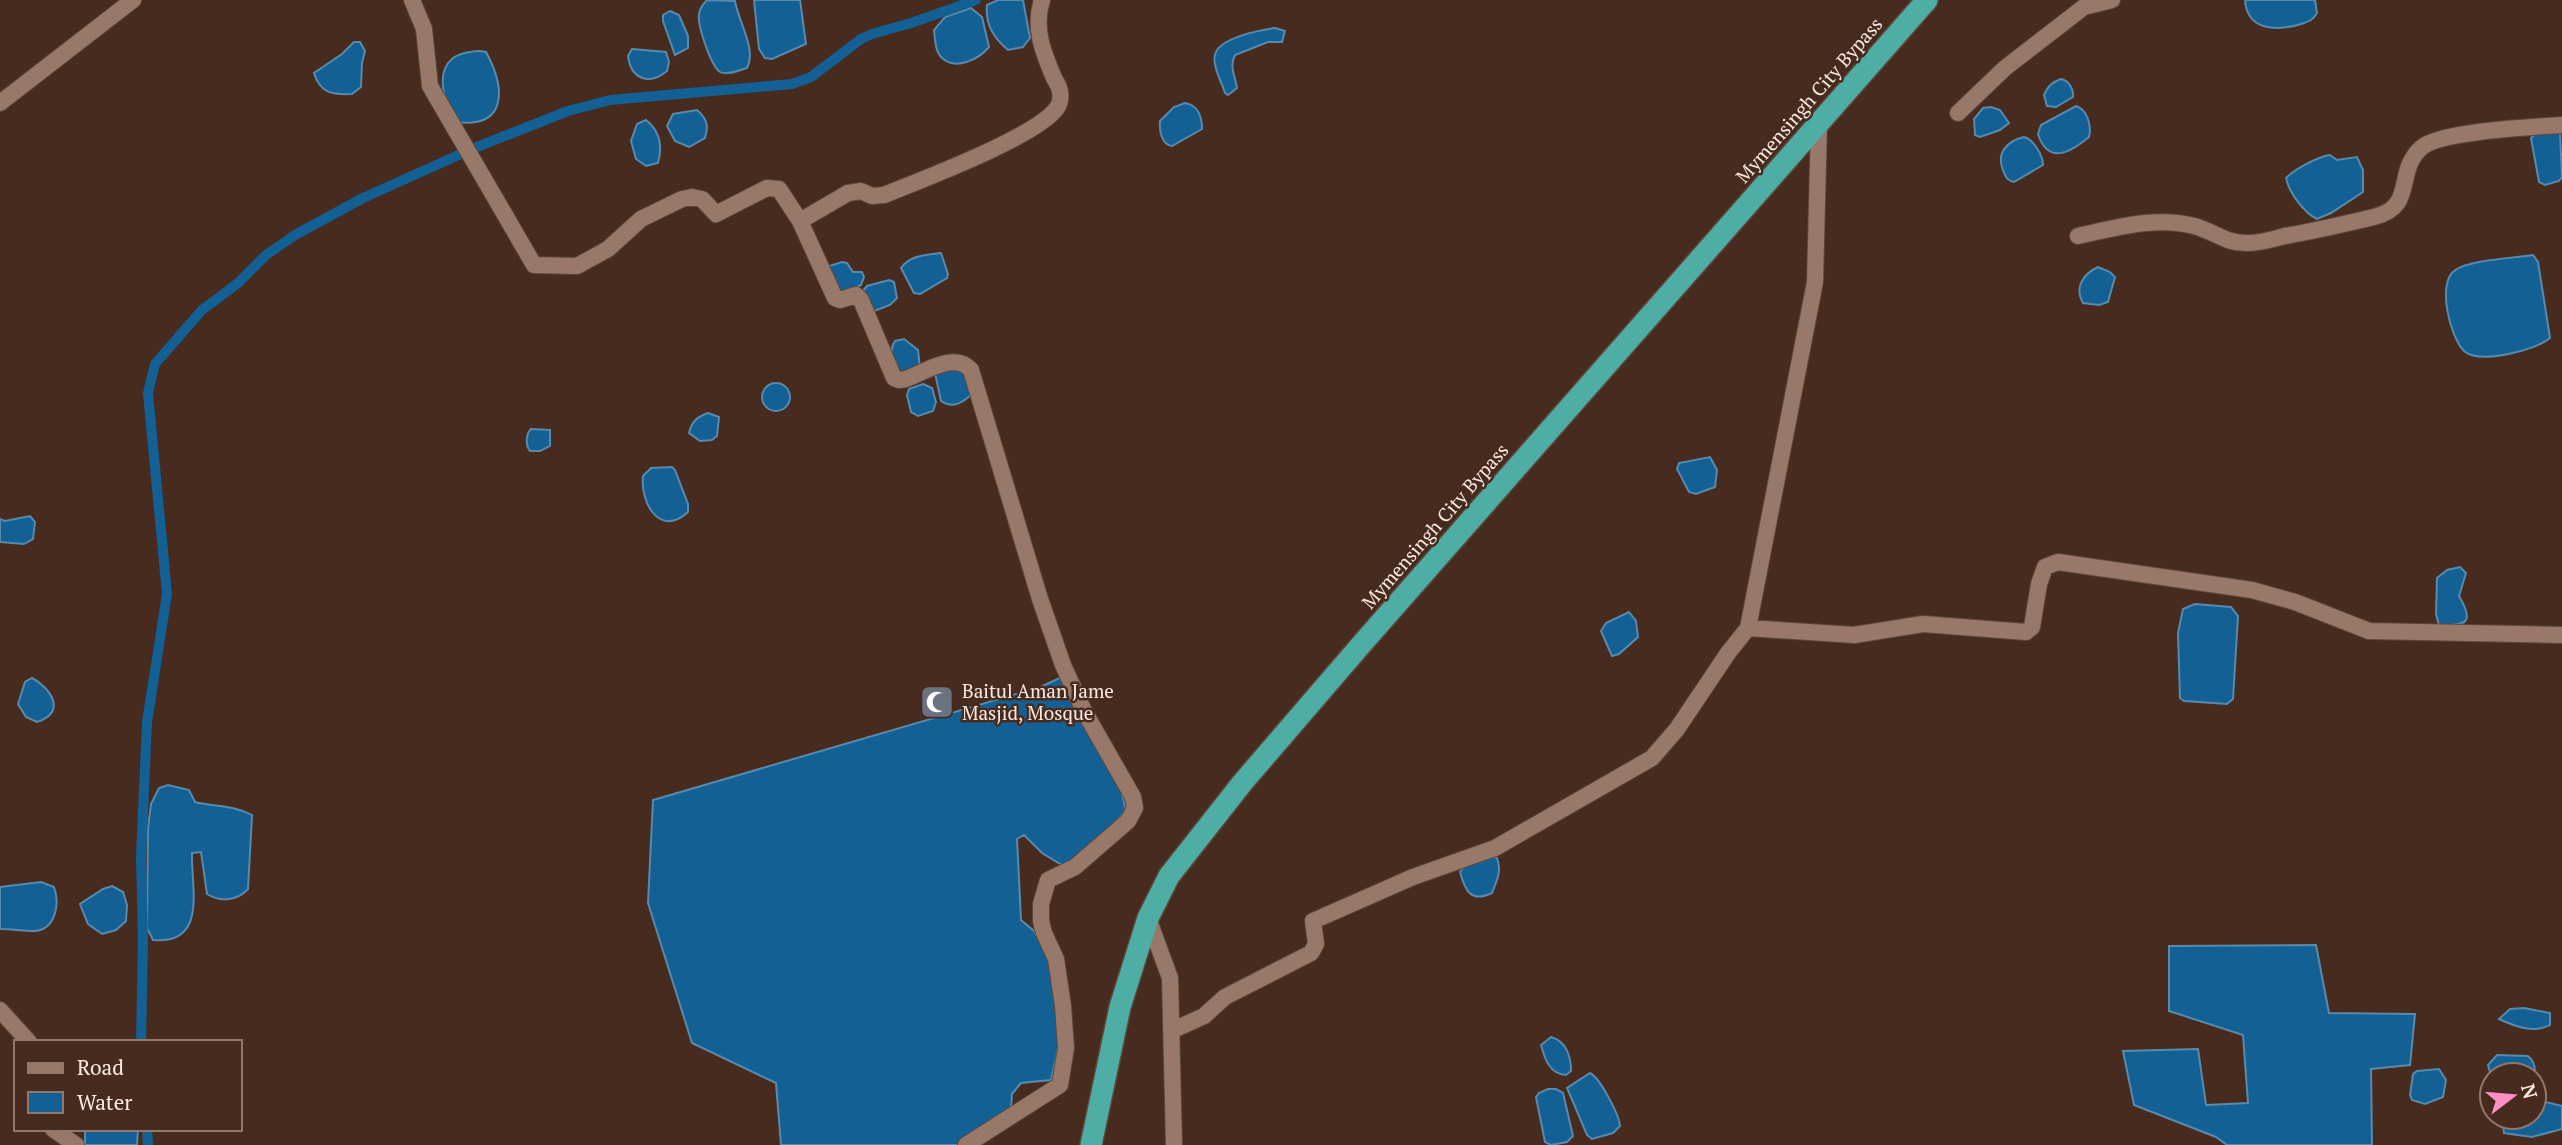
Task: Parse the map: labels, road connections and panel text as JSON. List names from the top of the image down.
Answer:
{
  "streets": {
    "highway": ["Mymensingh City Bypass"]
  },
  "places": {
    "mosque": ["Baitul Aman Jame Masjid, Mosque"]
  },
  "legend": ["Road", "Water"],
  "north": "right"
}
